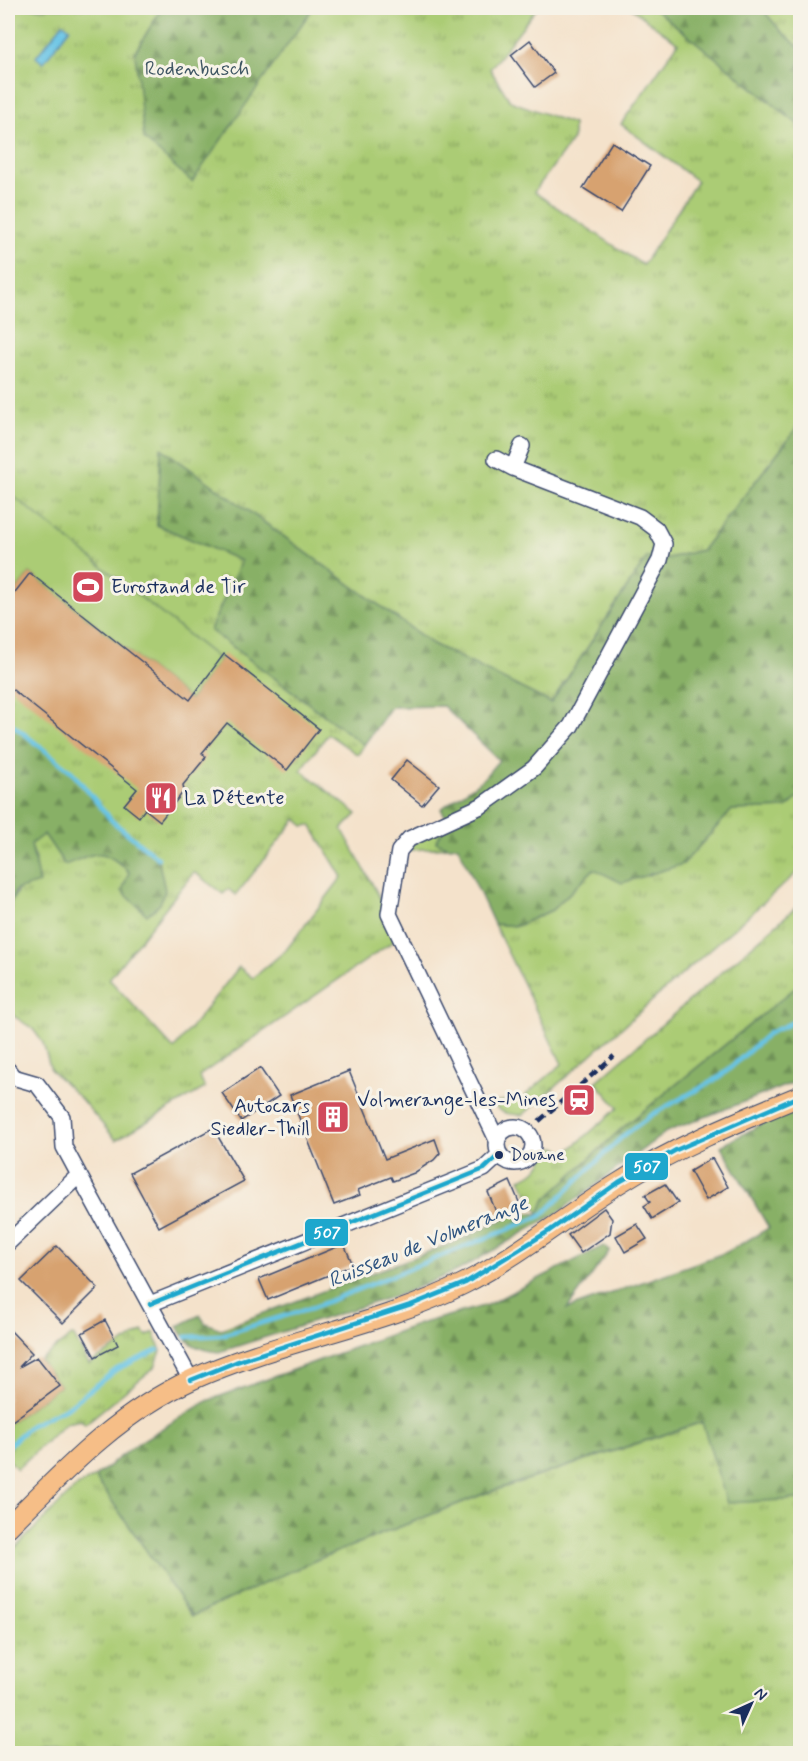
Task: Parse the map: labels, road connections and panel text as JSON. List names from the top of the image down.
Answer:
{
  "water": ["Ruisseau de Volmerange"],
  "parks": ["Rodenbusch"],
  "places": {
    "sports": ["Eurostand de Tir"],
    "restaurant": ["La Détente"],
    "station": ["Volmerange-les-Mines"],
    "building": ["Autocars Siedler-Thill"],
    "other": ["Douane"]
  },
  "lines": ["transit line 507"],
  "north": "top right"
}
